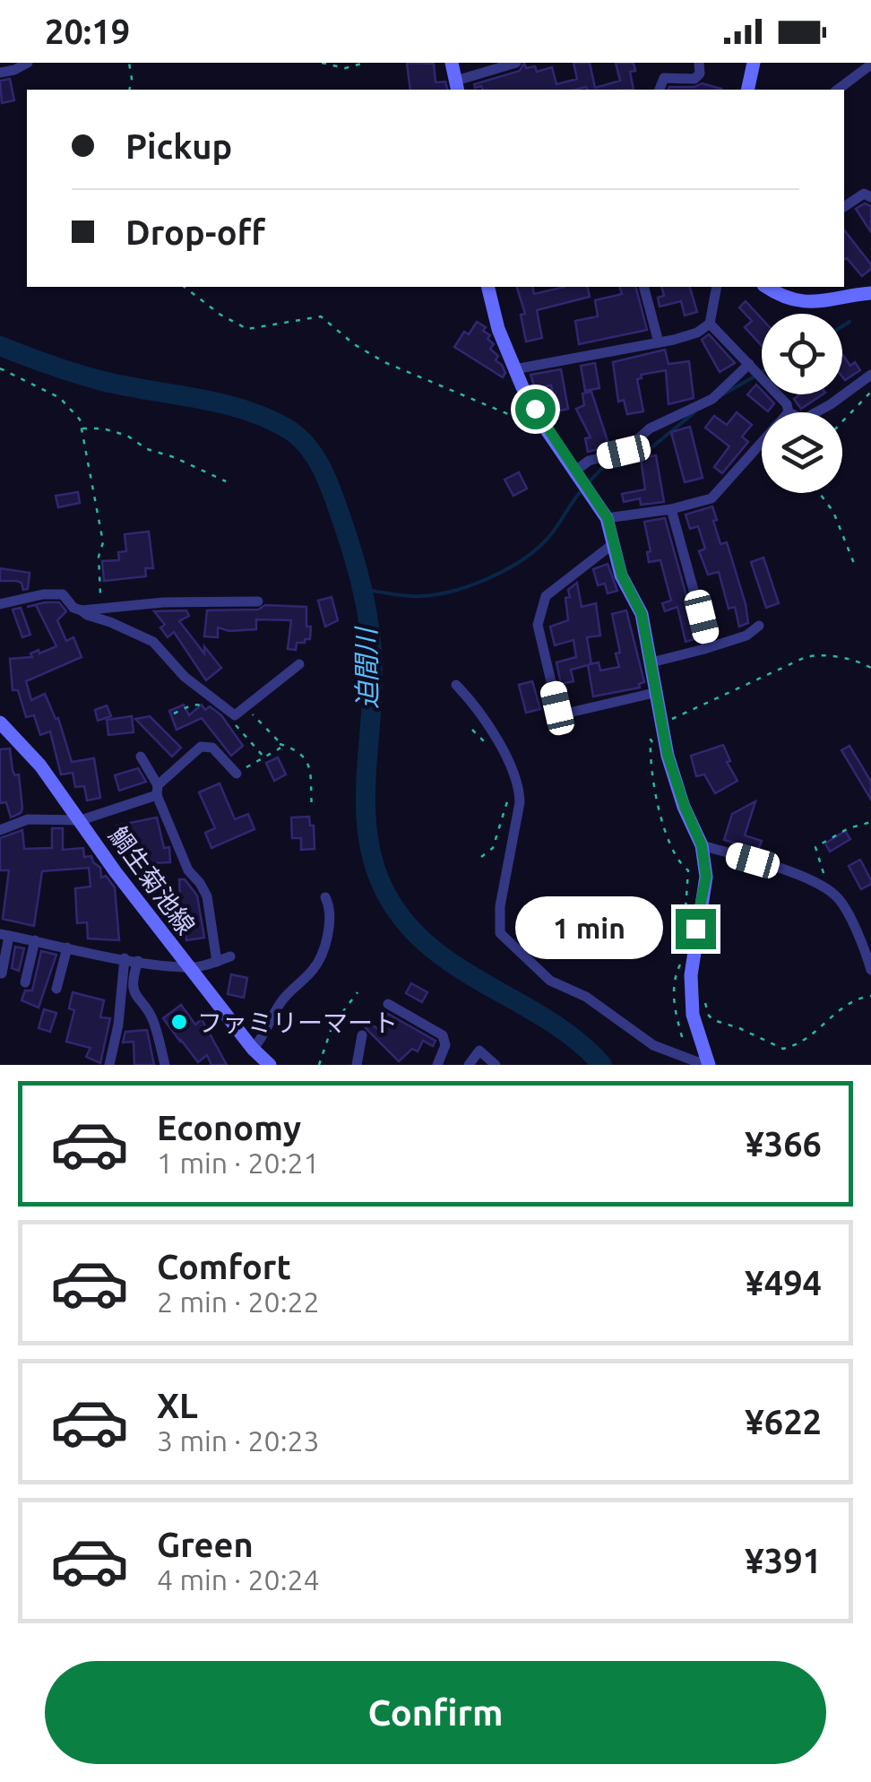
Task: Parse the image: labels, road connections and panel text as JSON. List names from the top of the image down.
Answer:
{
  "streets": {
    "street": ["鯛生菊池線"]
  },
  "water": ["迫間川"],
  "places": ["ファミリーマート"],
  "page": {
    "status": "20:19",
    "banner": ["Pickup", "Drop-off"],
    "bubble": "1 min",
    "list": [
      {
        "name": "Economy",
        "note": "1 min · 20:21",
        "value": "¥366"
      },
      {
        "name": "Comfort",
        "note": "2 min · 20:22",
        "value": "¥494"
      },
      {
        "name": "XL",
        "note": "3 min · 20:23",
        "value": "¥622"
      },
      {
        "name": "Green",
        "note": "4 min · 20:24",
        "value": "¥391"
      }
    ],
    "buttons": "Confirm"
  }
}
